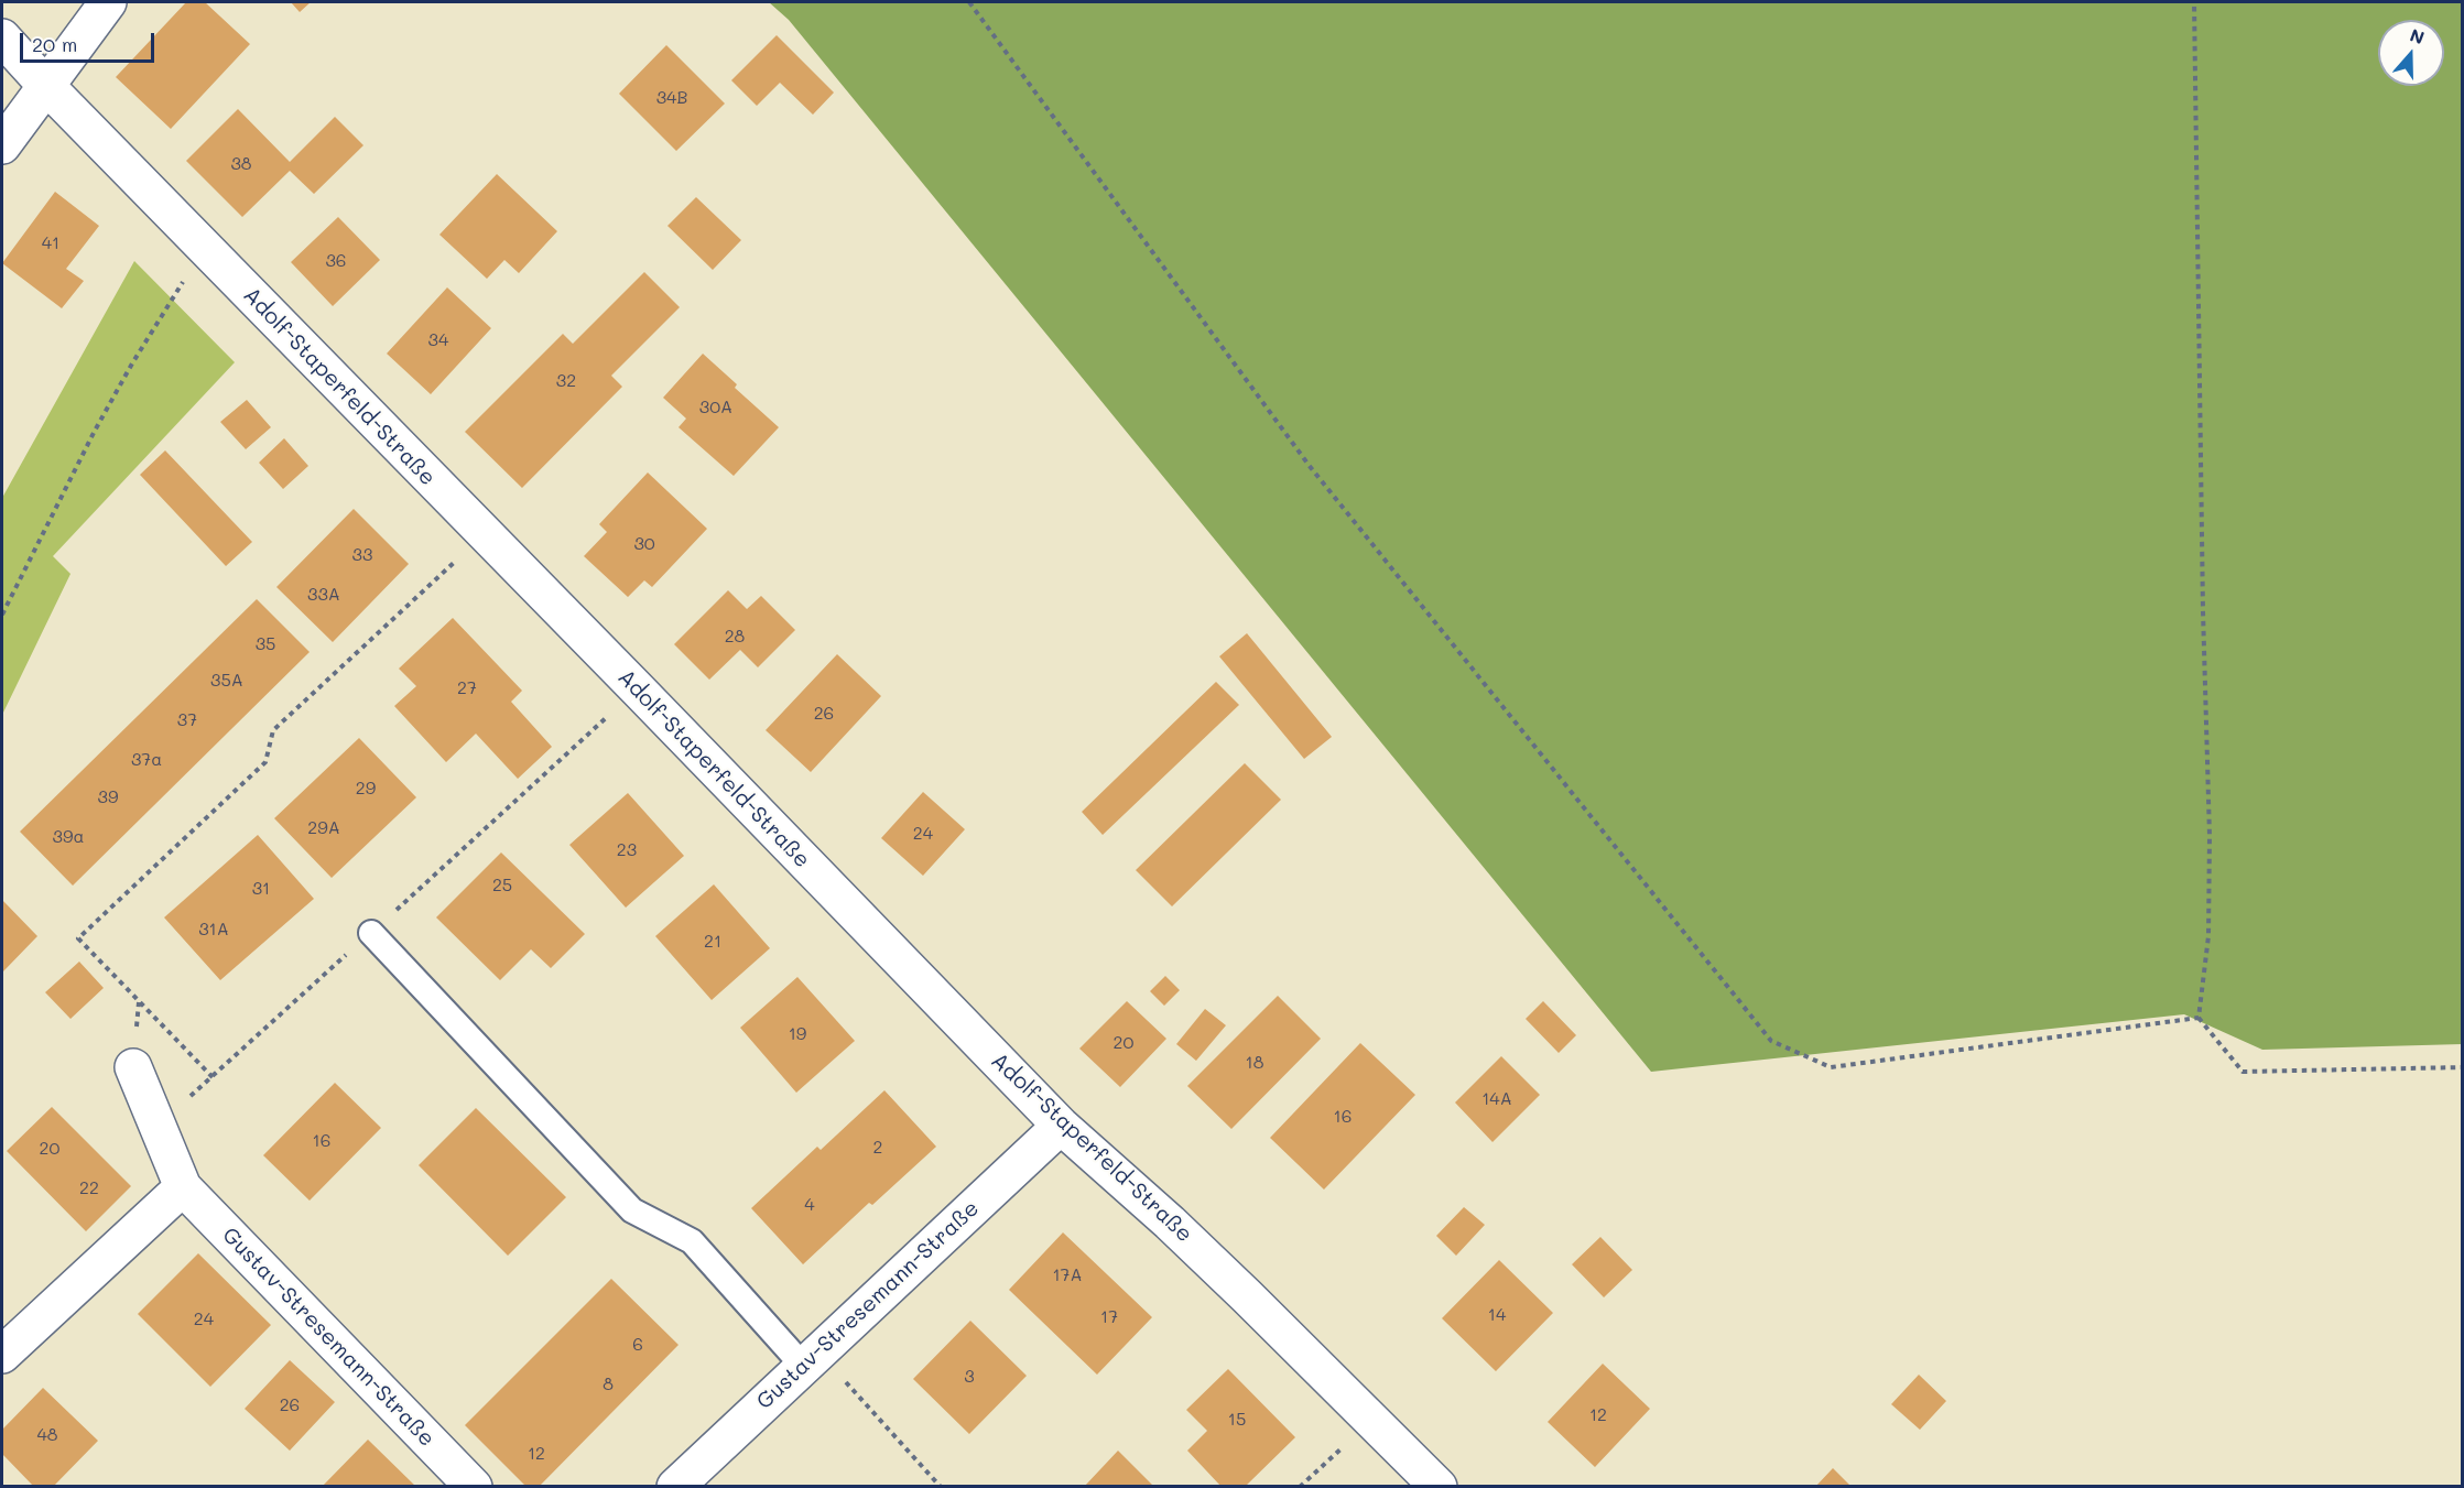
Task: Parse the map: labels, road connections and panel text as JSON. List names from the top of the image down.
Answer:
{
  "streets": {
    "street": ["Adolf-Staperfeld-Straße", "Gustav-Stresemann-Straße"]
  },
  "crossings": [
    ["Adolf-Staperfeld-Straße", "Gustav-Stresemann-Straße"]
  ],
  "house_numbers": [
    "34B",
    "38",
    "41",
    "36",
    "34",
    "32",
    "30A",
    "30",
    "33",
    "33A",
    "28",
    "35",
    "35A",
    "27",
    "26",
    "37",
    "37a",
    "29",
    "39",
    "29A",
    "24",
    "39a",
    "23",
    "25",
    "31",
    "31A",
    "21",
    "19",
    "20",
    "18",
    "14A",
    "16",
    "16",
    "2",
    "20",
    "22",
    "4",
    "17A",
    "14",
    "17",
    "24",
    "6",
    "3",
    "8",
    "26",
    "12",
    "15",
    "48",
    "12"
  ],
  "scale_bar": "20 m",
  "north": "top"
}
